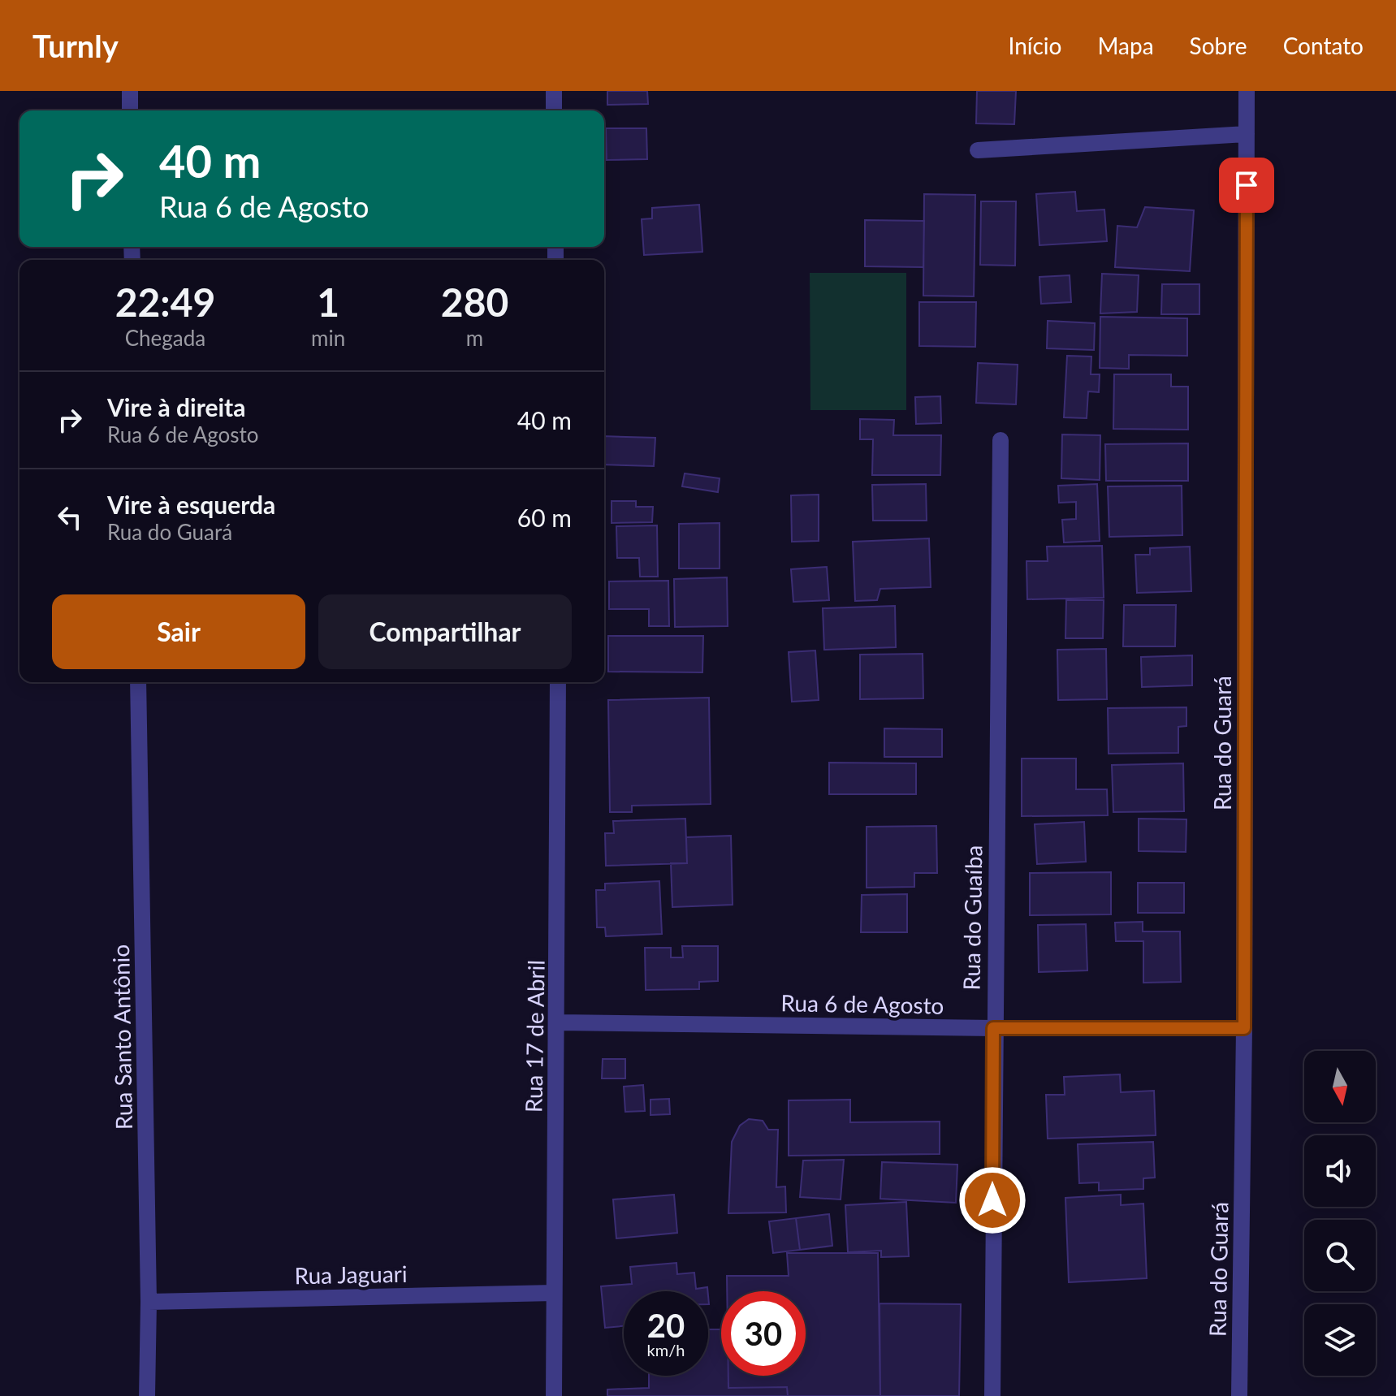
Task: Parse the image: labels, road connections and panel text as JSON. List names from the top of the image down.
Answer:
{
  "streets": {
    "street": [
      "Rua do Guará",
      "Rua do Guaíba",
      "Rua 6 de Agosto",
      "Rua 17 de Abril",
      "Rua Santo Antônio",
      "Rua Jaguari"
    ]
  },
  "crossings": [
    ["Rua do Guará", "Rua 6 de Agosto"],
    ["Rua do Guaíba", "Rua 6 de Agosto"],
    ["Rua 6 de Agosto", "Rua 17 de Abril"],
    ["Rua 17 de Abril", "Rua Jaguari"],
    ["Rua Santo Antônio", "Rua Jaguari"]
  ],
  "north": "bottom",
  "page": {
    "header": "Turnly",
    "nav": [
      "Início",
      "Mapa",
      "Sobre",
      "Contato"
    ],
    "turn": ["40 m", "Rua 6 de Agosto"],
    "eta": [
      "22:49",
      "Chegada",
      "1",
      "min",
      "280",
      "m"
    ],
    "list": [
      {
        "name": "Vire à direita",
        "note": "Rua 6 de Agosto",
        "value": "40 m"
      },
      {
        "name": "Vire à esquerda",
        "note": "Rua do Guará",
        "value": "60 m"
      }
    ],
    "buttons": ["Sair", "Compartilhar"],
    "speed": "20 km/h",
    "limit": "30"
  }
}
